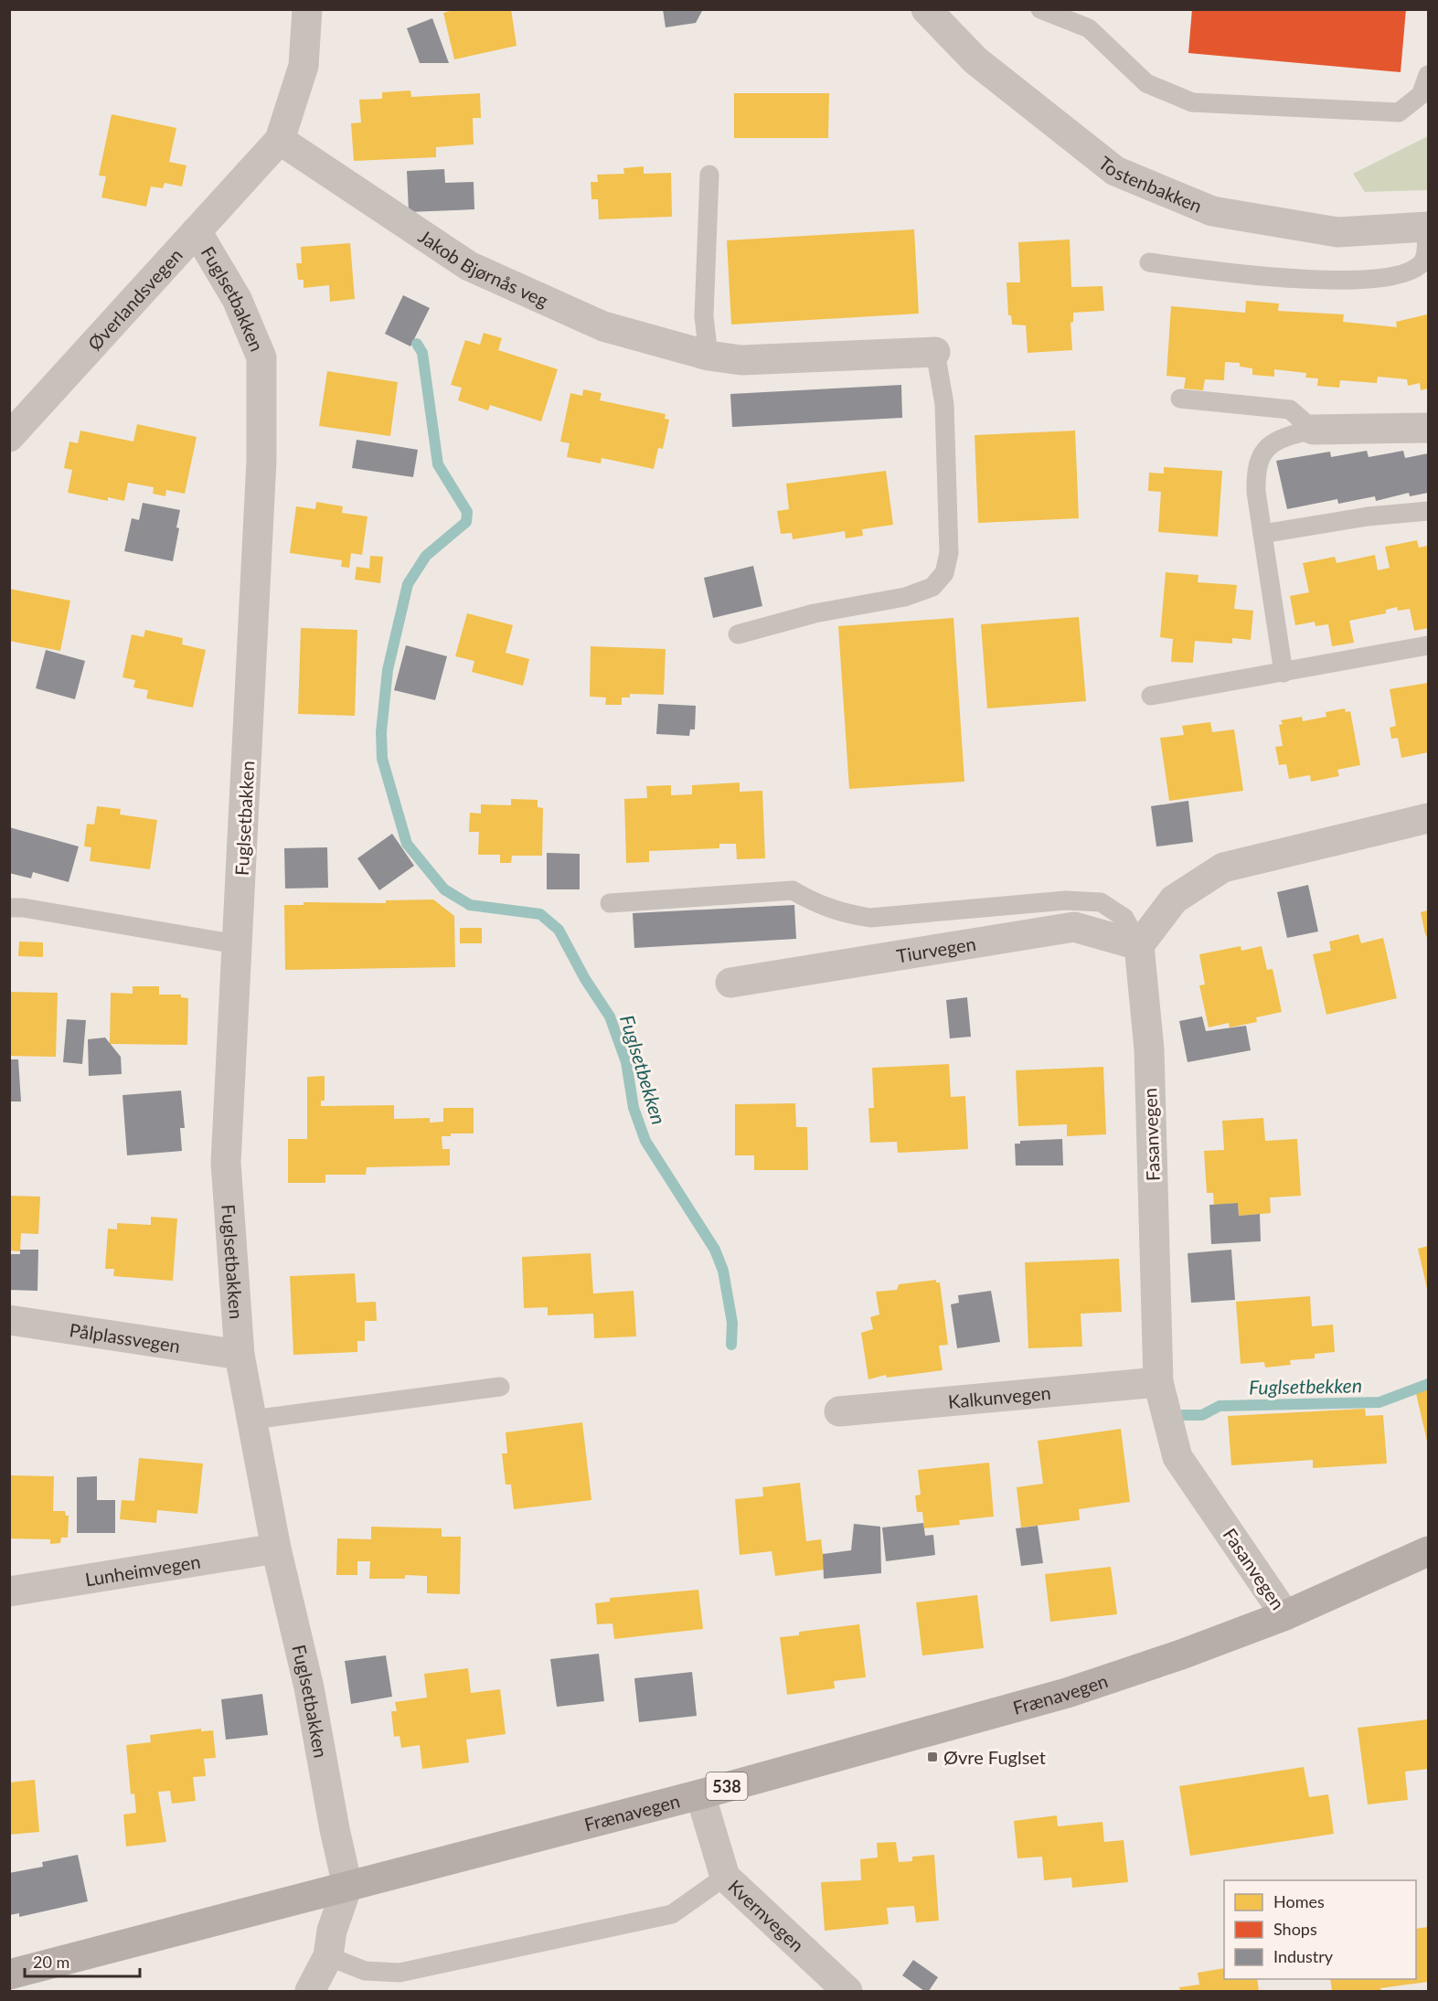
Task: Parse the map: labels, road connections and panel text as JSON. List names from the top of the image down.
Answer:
{
  "streets": {
    "main road": ["Frænavegen", "538"],
    "street": [
      "Tostenbakken",
      "Jakob Bjørnås veg",
      "Fuglsetbakken",
      "Øverlandsvegen",
      "Tiurvegen",
      "Fasanvegen",
      "Pålplassvegen",
      "Kalkunvegen",
      "Lunheimvegen",
      "Kvernvegen"
    ]
  },
  "crossings": [
    ["Jakob Bjørnås veg", "Øverlandsvegen"],
    ["Fuglsetbakken", "Øverlandsvegen"],
    ["Fuglsetbakken", "Pålplassvegen"],
    ["Fuglsetbakken", "Lunheimvegen"],
    ["Fuglsetbakken", "Frænavegen"],
    ["Tiurvegen", "Fasanvegen"],
    ["Fasanvegen", "Kalkunvegen"],
    ["Fasanvegen", "Frænavegen"],
    ["Frænavegen", "Kvernvegen"]
  ],
  "water": ["Fuglsetbekken"],
  "places": {
    "transit": ["Øvre Fuglset"]
  },
  "legend": ["Homes", "Shops", "Industry"],
  "scale_bar": "20 m"
}
